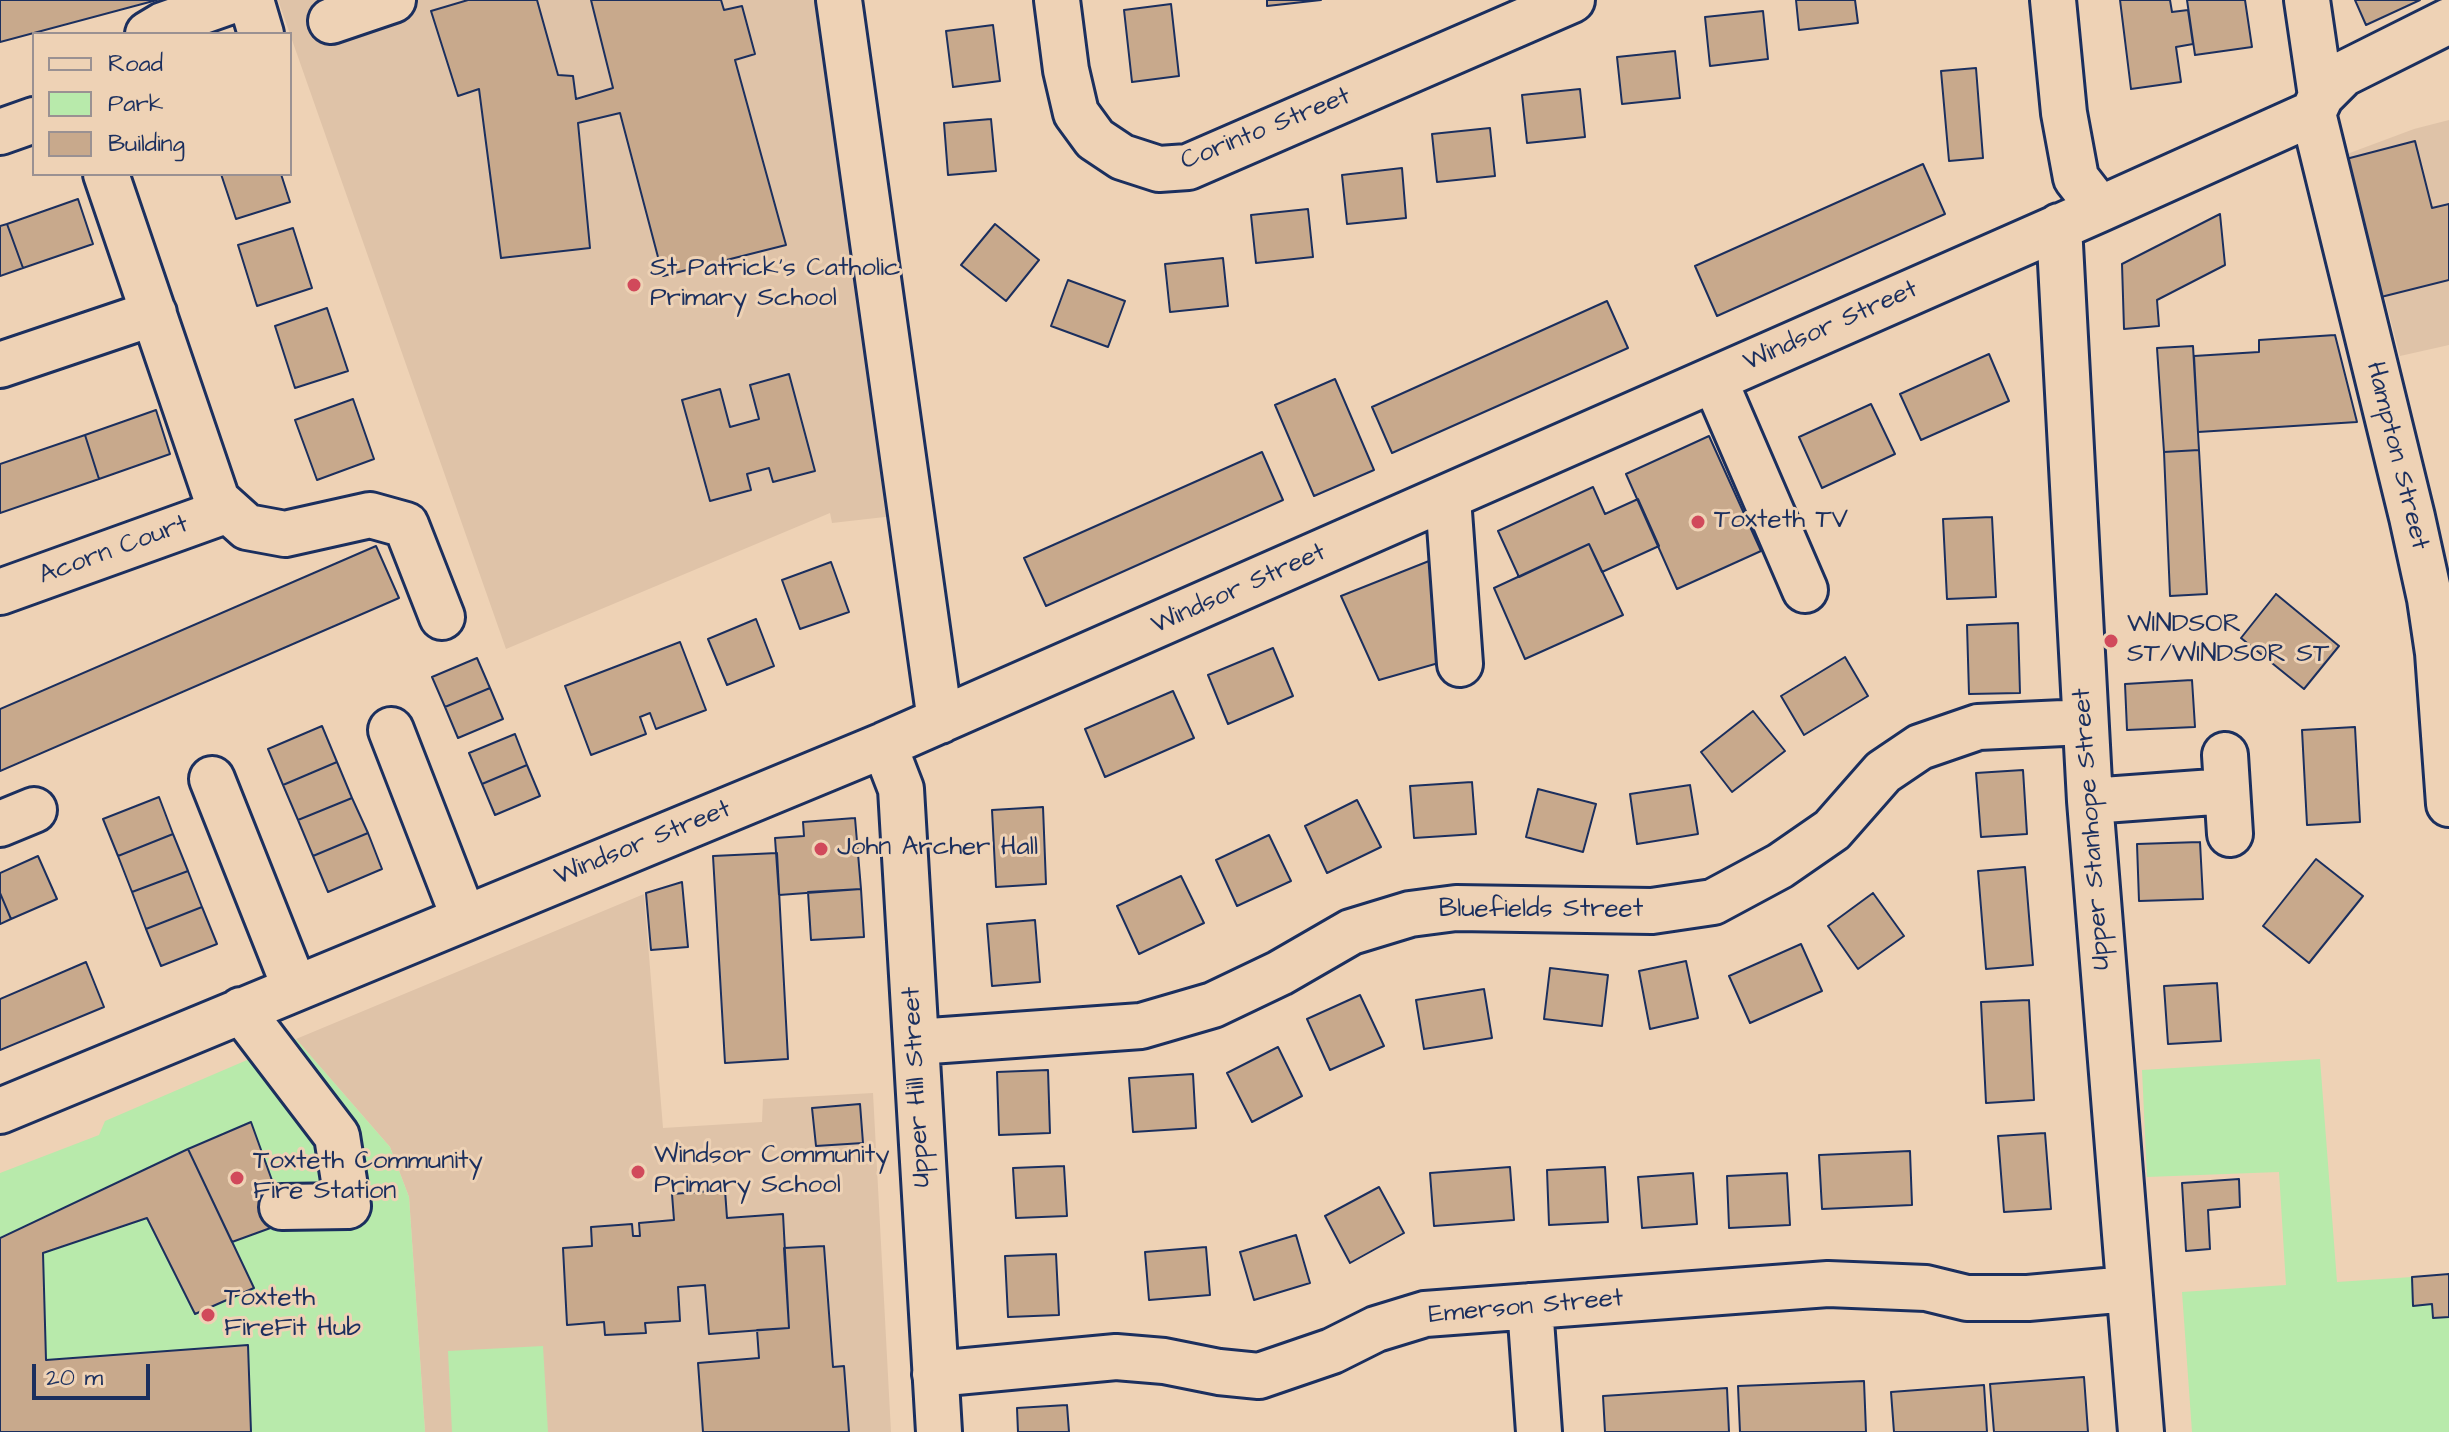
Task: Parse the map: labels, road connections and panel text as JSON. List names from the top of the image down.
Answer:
{
  "streets": {
    "street": [
      "Corinto Street",
      "Windsor Street",
      "Hampton Street",
      "Acorn Court",
      "Upper Stanhope Street",
      "Bluefields Street",
      "Upper Hill Street",
      "Emerson Street"
    ]
  },
  "crossings": [
    ["Windsor Street", "Hampton Street"],
    ["Windsor Street", "Upper Stanhope Street"],
    ["Windsor Street", "Upper Hill Street"],
    ["Upper Stanhope Street", "Bluefields Street"],
    ["Upper Stanhope Street", "Emerson Street"],
    ["Bluefields Street", "Upper Hill Street"],
    ["Upper Hill Street", "Emerson Street"]
  ],
  "places": [
    "St Patrick's Catholic Primary School",
    "Toxteth TV",
    "WINDSOR ST/WINDSOR ST",
    "John Archer Hall",
    "Windsor Community Primary School",
    "Toxteth Community Fire Station",
    "Toxteth FireFit Hub"
  ],
  "legend": ["Road", "Park", "Building"],
  "scale_bar": "20 m"
}
